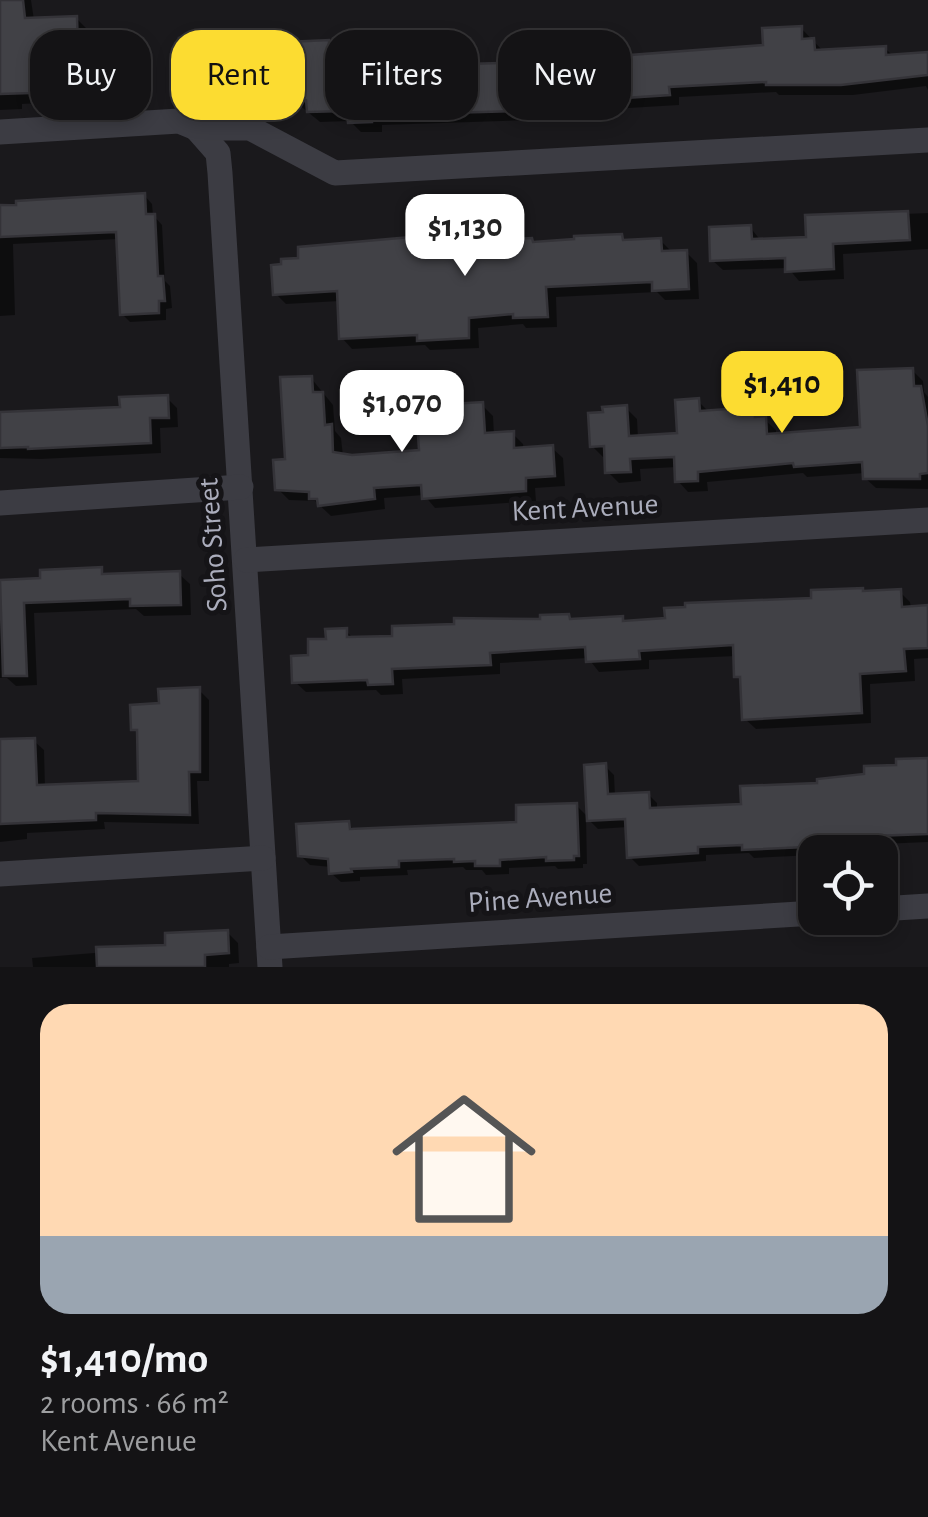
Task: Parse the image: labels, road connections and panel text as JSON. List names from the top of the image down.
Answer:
{
  "streets": {
    "street": ["Kent Avenue", "Soho Street", "Pine Avenue"]
  },
  "crossings": [
    ["Kent Avenue", "Soho Street"],
    ["Soho Street", "Pine Avenue"]
  ],
  "page": {
    "chip": [
      "Buy",
      "Rent",
      "Filters",
      "New"
    ],
    "price": ["$1,130", "$1,410", "$1,070"],
    "list": [
      {
        "name": "$1,410/mo",
        "note": "2 rooms · 66 m² · Kent Avenue"
      }
    ]
  }
}
